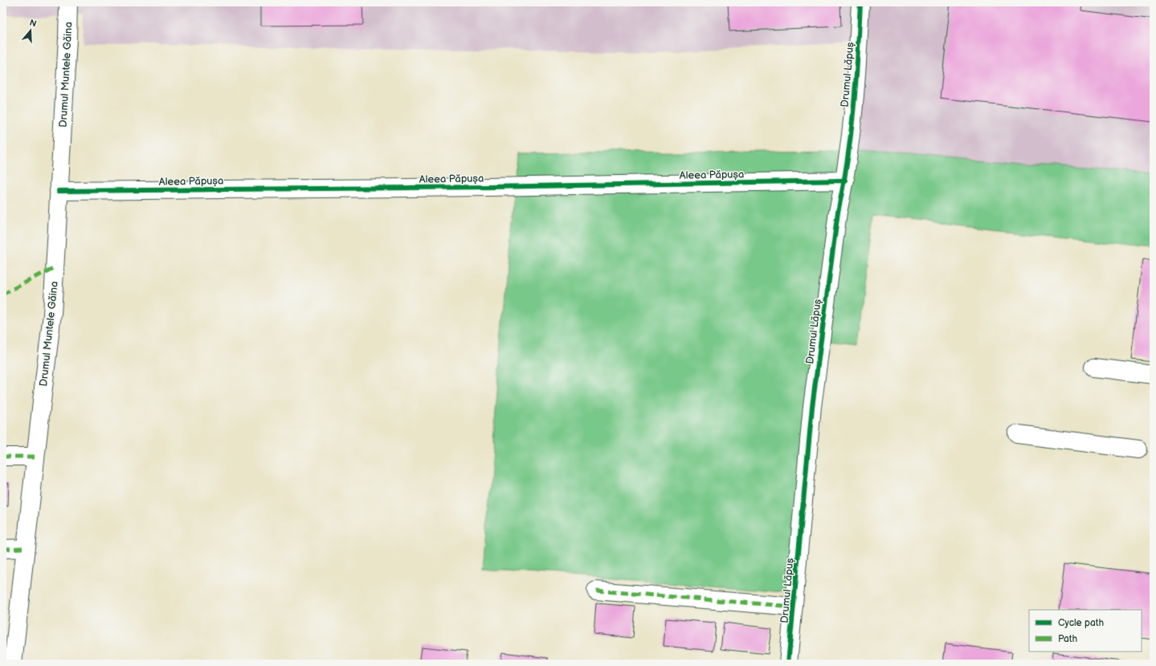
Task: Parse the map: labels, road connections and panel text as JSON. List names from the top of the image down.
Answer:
{
  "streets": {
    "street": ["Drumul Muntele Găina", "Drumul Lăpuș", "Aleea Păpușa"]
  },
  "crossings": [
    ["Drumul Muntele Găina", "Aleea Păpușa"],
    ["Drumul Lăpuș", "Aleea Păpușa"]
  ],
  "legend": ["Cycle path", "Path"],
  "north": "top"
}
